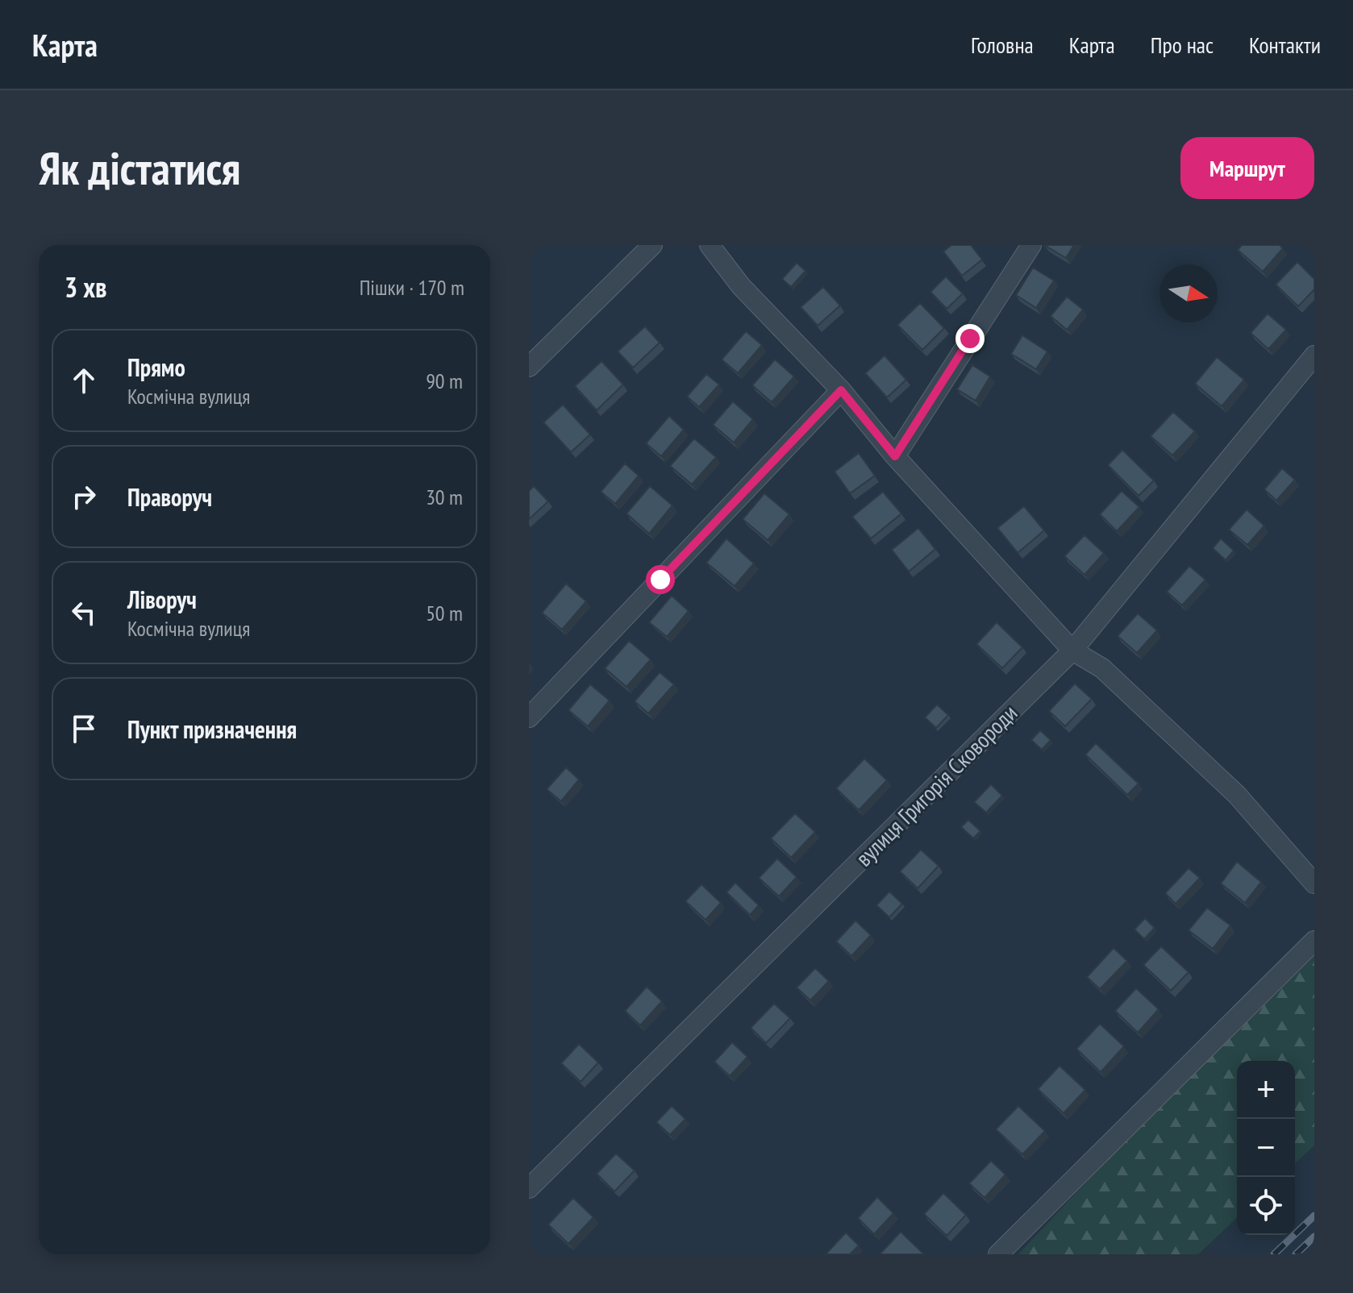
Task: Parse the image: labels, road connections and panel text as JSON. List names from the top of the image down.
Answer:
{
  "streets": {
    "street": ["вулиця Григорія Сковороди"]
  },
  "north": "right",
  "page": {
    "header": "Карта",
    "nav": [
      "Головна",
      "Карта",
      "Про нас",
      "Контакти"
    ],
    "buttons": "Маршрут",
    "title": "Як дістатися",
    "heading": ["3 хв", "Пішки · 170 m"],
    "list": [
      ["Прямо", "Космічна вулиця", "90 m"],
      ["Праворуч", "30 m"],
      ["Ліворуч", "Космічна вулиця", "50 m"],
      "Пункт призначення"
    ],
    "map_buttons": ["+", "−"]
  }
}
